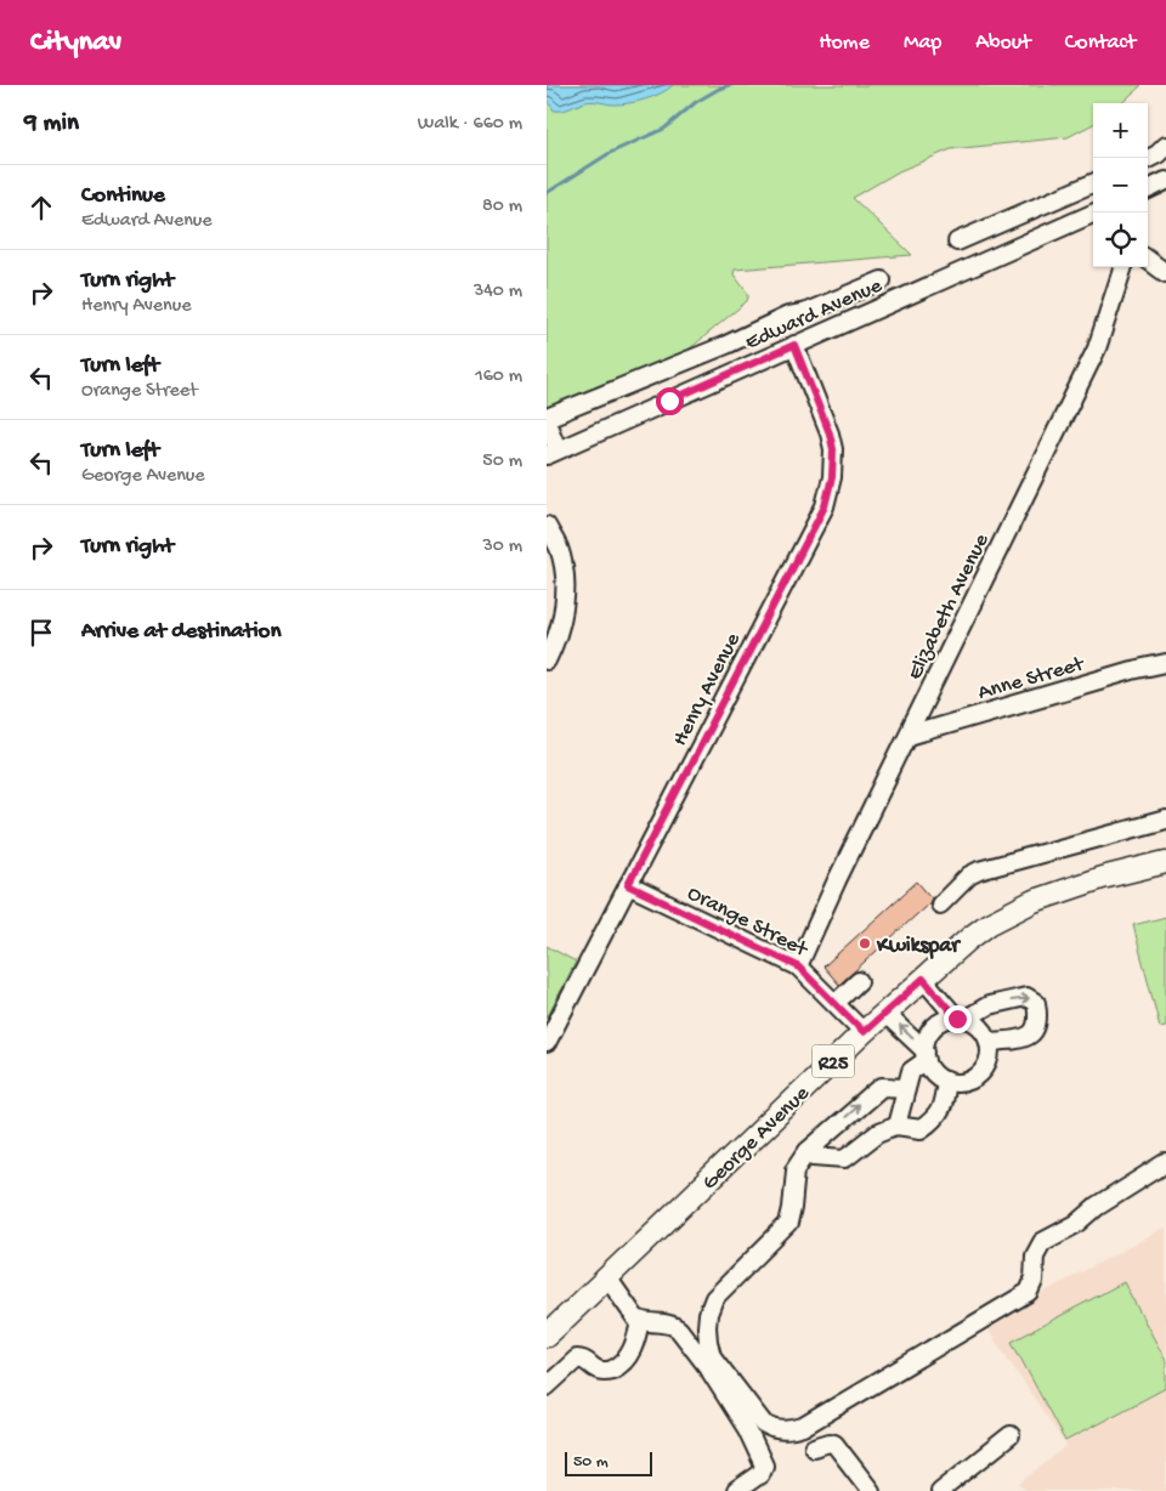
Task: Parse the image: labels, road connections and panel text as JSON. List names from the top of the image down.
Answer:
{
  "streets": {
    "main road": ["R25", "George Avenue"],
    "street": [
      "Edward Avenue",
      "Elizabeth Avenue",
      "Anne Street",
      "Henry Avenue",
      "Orange Street"
    ]
  },
  "crossings": [
    ["Edward Avenue", "Henry Avenue"],
    ["Elizabeth Avenue", "Anne Street"],
    ["Elizabeth Avenue", "Orange Street"],
    ["Henry Avenue", "Orange Street"],
    ["Orange Street", "George Avenue"]
  ],
  "places": ["Kwikspar"],
  "scale_bar": "50 m",
  "page": {
    "header": "Citynav",
    "nav": [
      "Home",
      "Map",
      "About",
      "Contact"
    ],
    "heading": ["9 min", "Walk · 660 m"],
    "map_buttons": ["+", "−"],
    "list": [
      ["Continue", "Edward Avenue", "80 m"],
      ["Turn right", "Henry Avenue", "340 m"],
      ["Turn left", "Orange Street", "160 m"],
      ["Turn left", "George Avenue", "50 m"],
      ["Turn right", "30 m"],
      "Arrive at destination"
    ],
    "scale": "50 m"
  }
}
